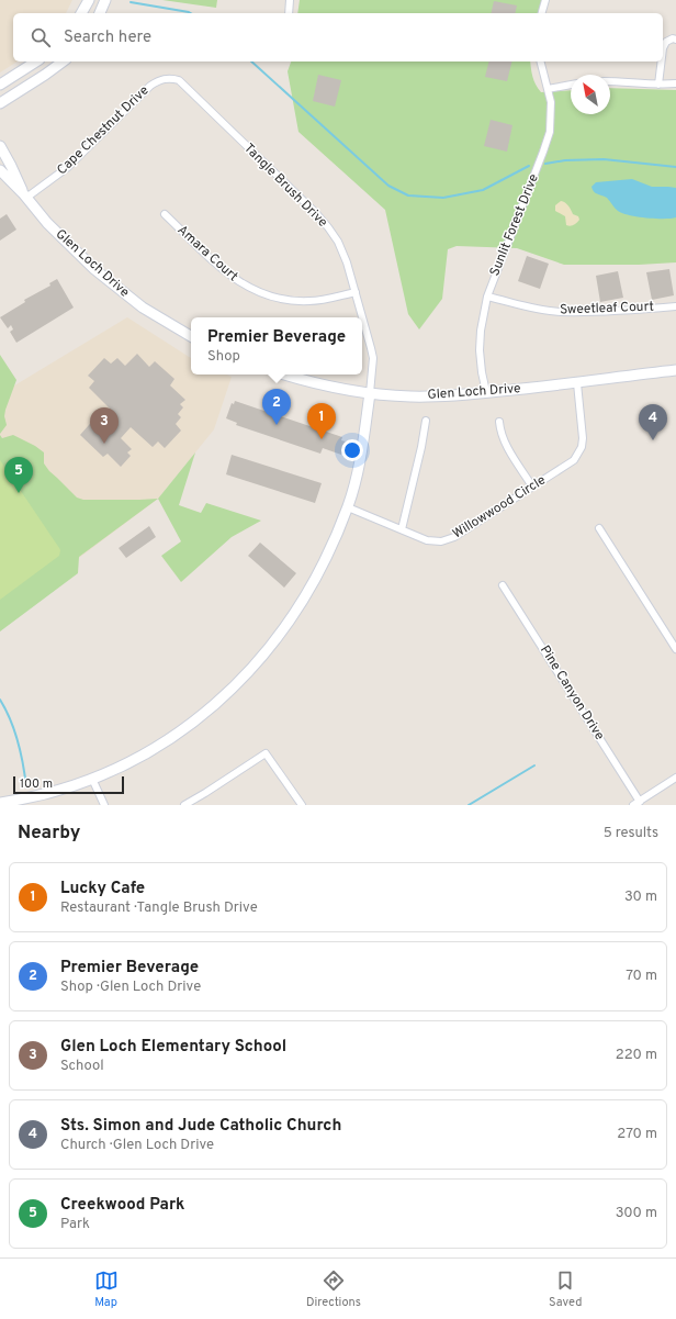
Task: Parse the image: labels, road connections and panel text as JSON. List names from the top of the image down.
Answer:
{
  "streets": {
    "street": [
      "Cape Chestnut Drive",
      "Tangle Brush Drive",
      "Sunlit Forest Drive",
      "Amara Court",
      "Glen Loch Drive",
      "Sweetleaf Court",
      "Willowwood Circle",
      "Pine Canyon Drive"
    ]
  },
  "crossings": [
    ["Cape Chestnut Drive", "Tangle Brush Drive"],
    ["Cape Chestnut Drive", "Glen Loch Drive"],
    ["Tangle Brush Drive", "Amara Court"],
    ["Tangle Brush Drive", "Glen Loch Drive"],
    ["Tangle Brush Drive", "Willowwood Circle"],
    ["Sunlit Forest Drive", "Glen Loch Drive"],
    ["Sunlit Forest Drive", "Sweetleaf Court"],
    ["Glen Loch Drive", "Willowwood Circle"]
  ],
  "scale_bar": "100 m",
  "north": "top left",
  "page": {
    "search": "Search here",
    "popup": ["Premier Beverage", "Shop"],
    "pins": [
      "2",
      "1",
      "4",
      "3",
      "5"
    ],
    "scale": "100 m",
    "heading": ["Nearby", "5 results"],
    "list": [
      {
        "mark": "1",
        "name": "Lucky Cafe",
        "note": "Restaurant · Tangle Brush Drive",
        "value": "30 m"
      },
      {
        "mark": "2",
        "name": "Premier Beverage",
        "note": "Shop · Glen Loch Drive",
        "value": "70 m"
      },
      {
        "mark": "3",
        "name": "Glen Loch Elementary School",
        "note": "School",
        "value": "220 m"
      },
      {
        "mark": "4",
        "name": "Sts. Simon and Jude Catholic Church",
        "note": "Church · Glen Loch Drive",
        "value": "270 m"
      },
      {
        "mark": "5",
        "name": "Creekwood Park",
        "note": "Park",
        "value": "300 m"
      }
    ],
    "nav": ["Map", "Directions", "Saved"]
  }
}
